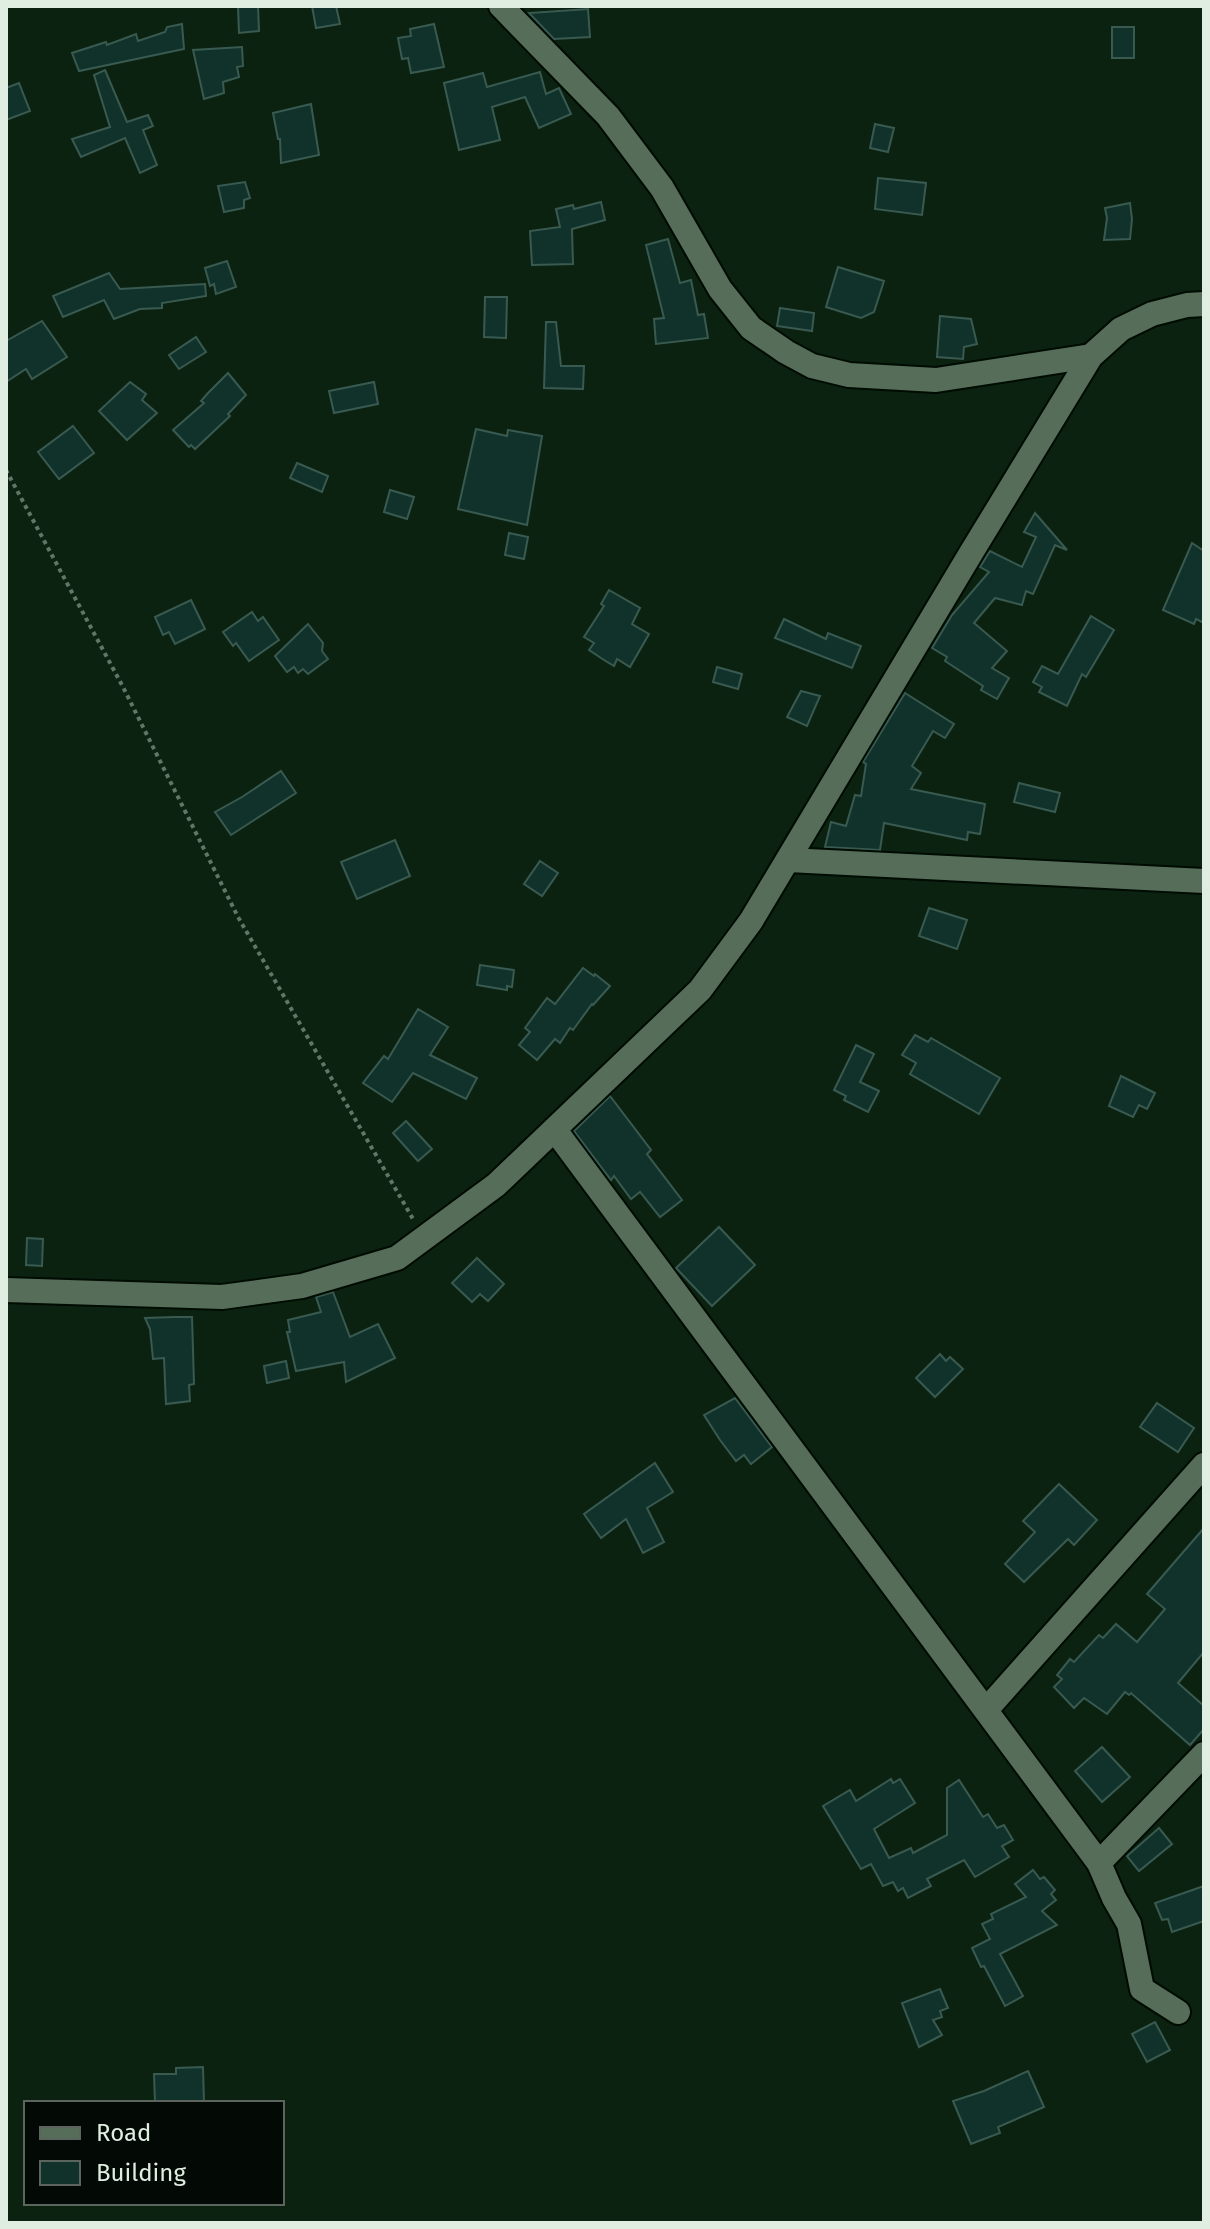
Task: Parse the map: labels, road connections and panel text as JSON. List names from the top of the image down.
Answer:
{
  "legend": ["Road", "Building"]
}
